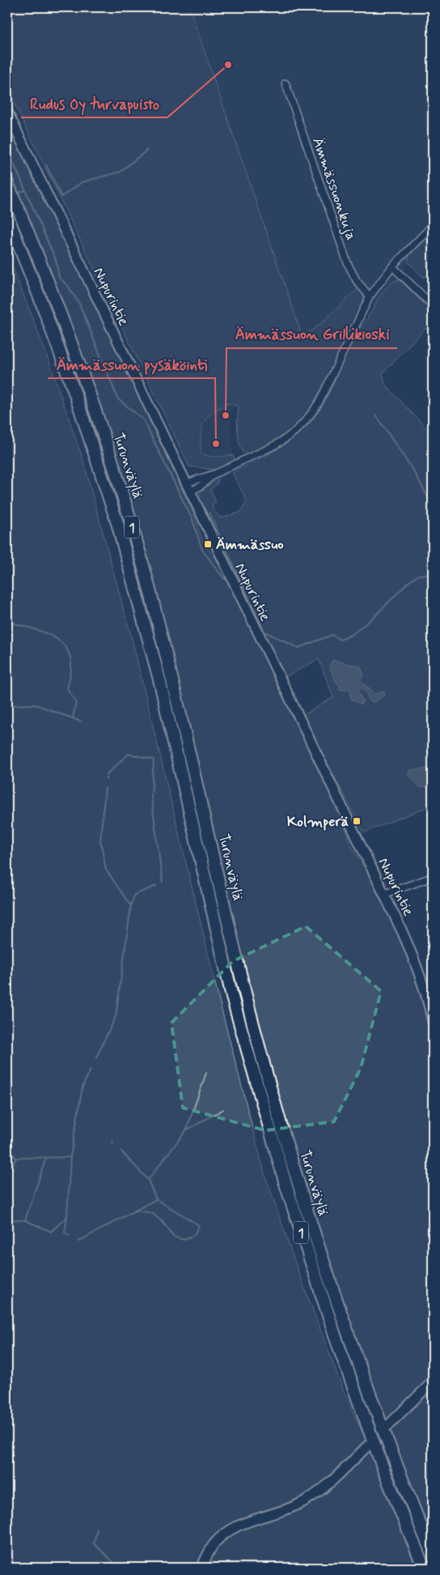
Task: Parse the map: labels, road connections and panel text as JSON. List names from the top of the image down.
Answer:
{
  "streets": {
    "highway": ["Turunväylä", "1"],
    "main road": ["Nupurintie"],
    "street": ["Ämmässuonkuja"]
  },
  "places": {
    "other": ["Rudus Oy turvapuisto", "Ämmässuon Grillikioski", "Ämmässuon pysäköinti"],
    "transit": ["Ämmässuo", "Kolmperä"]
  }
}
